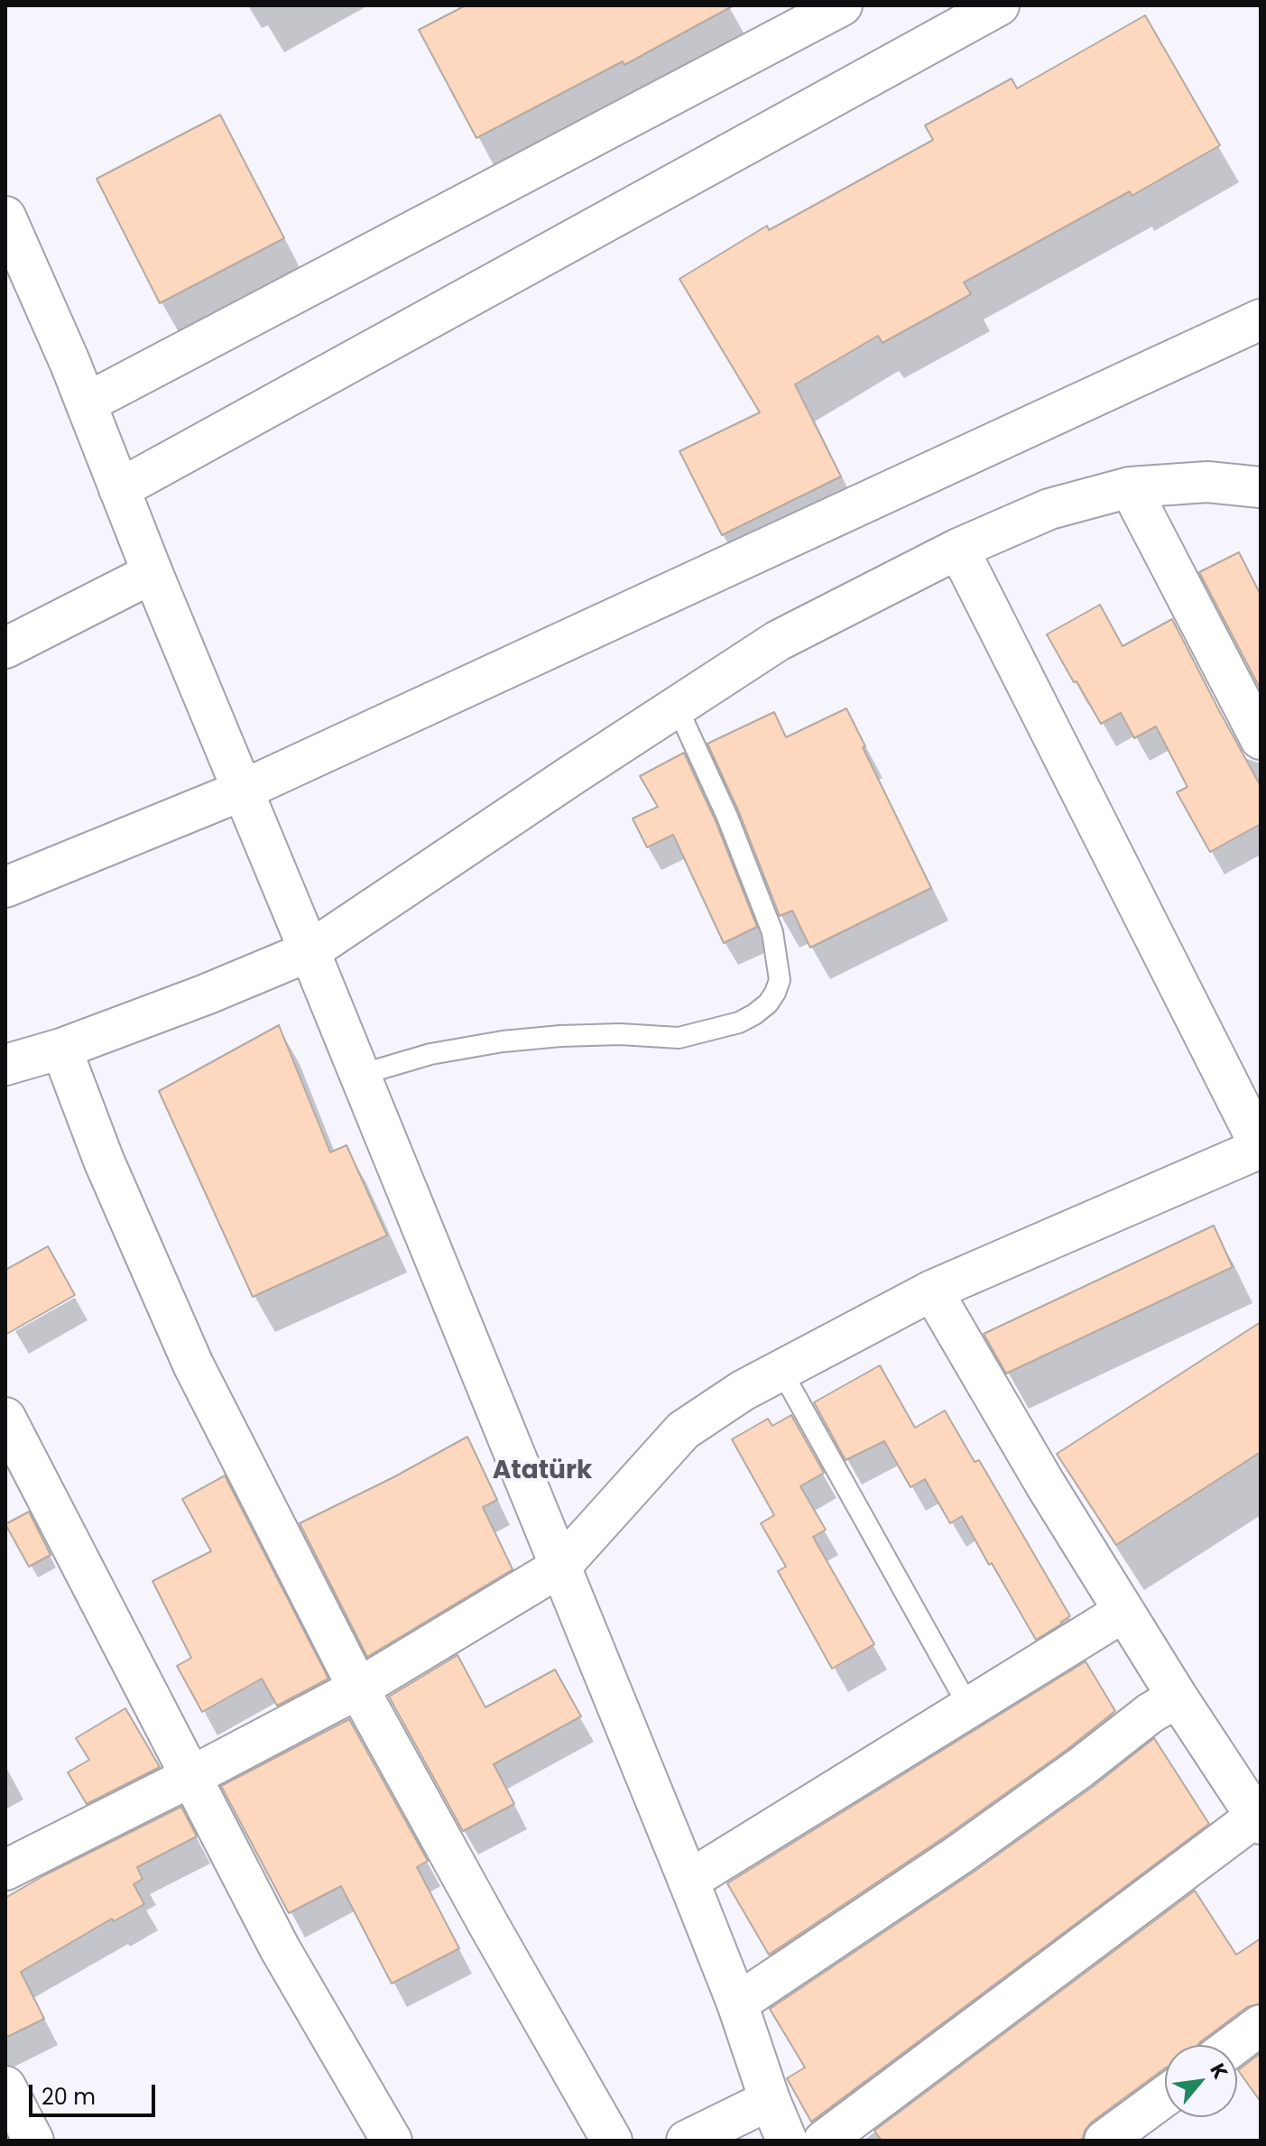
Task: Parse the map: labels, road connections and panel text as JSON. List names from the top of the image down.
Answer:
{
  "districts": ["Atatürk"],
  "scale_bar": "20 m",
  "north": "top right"
}
